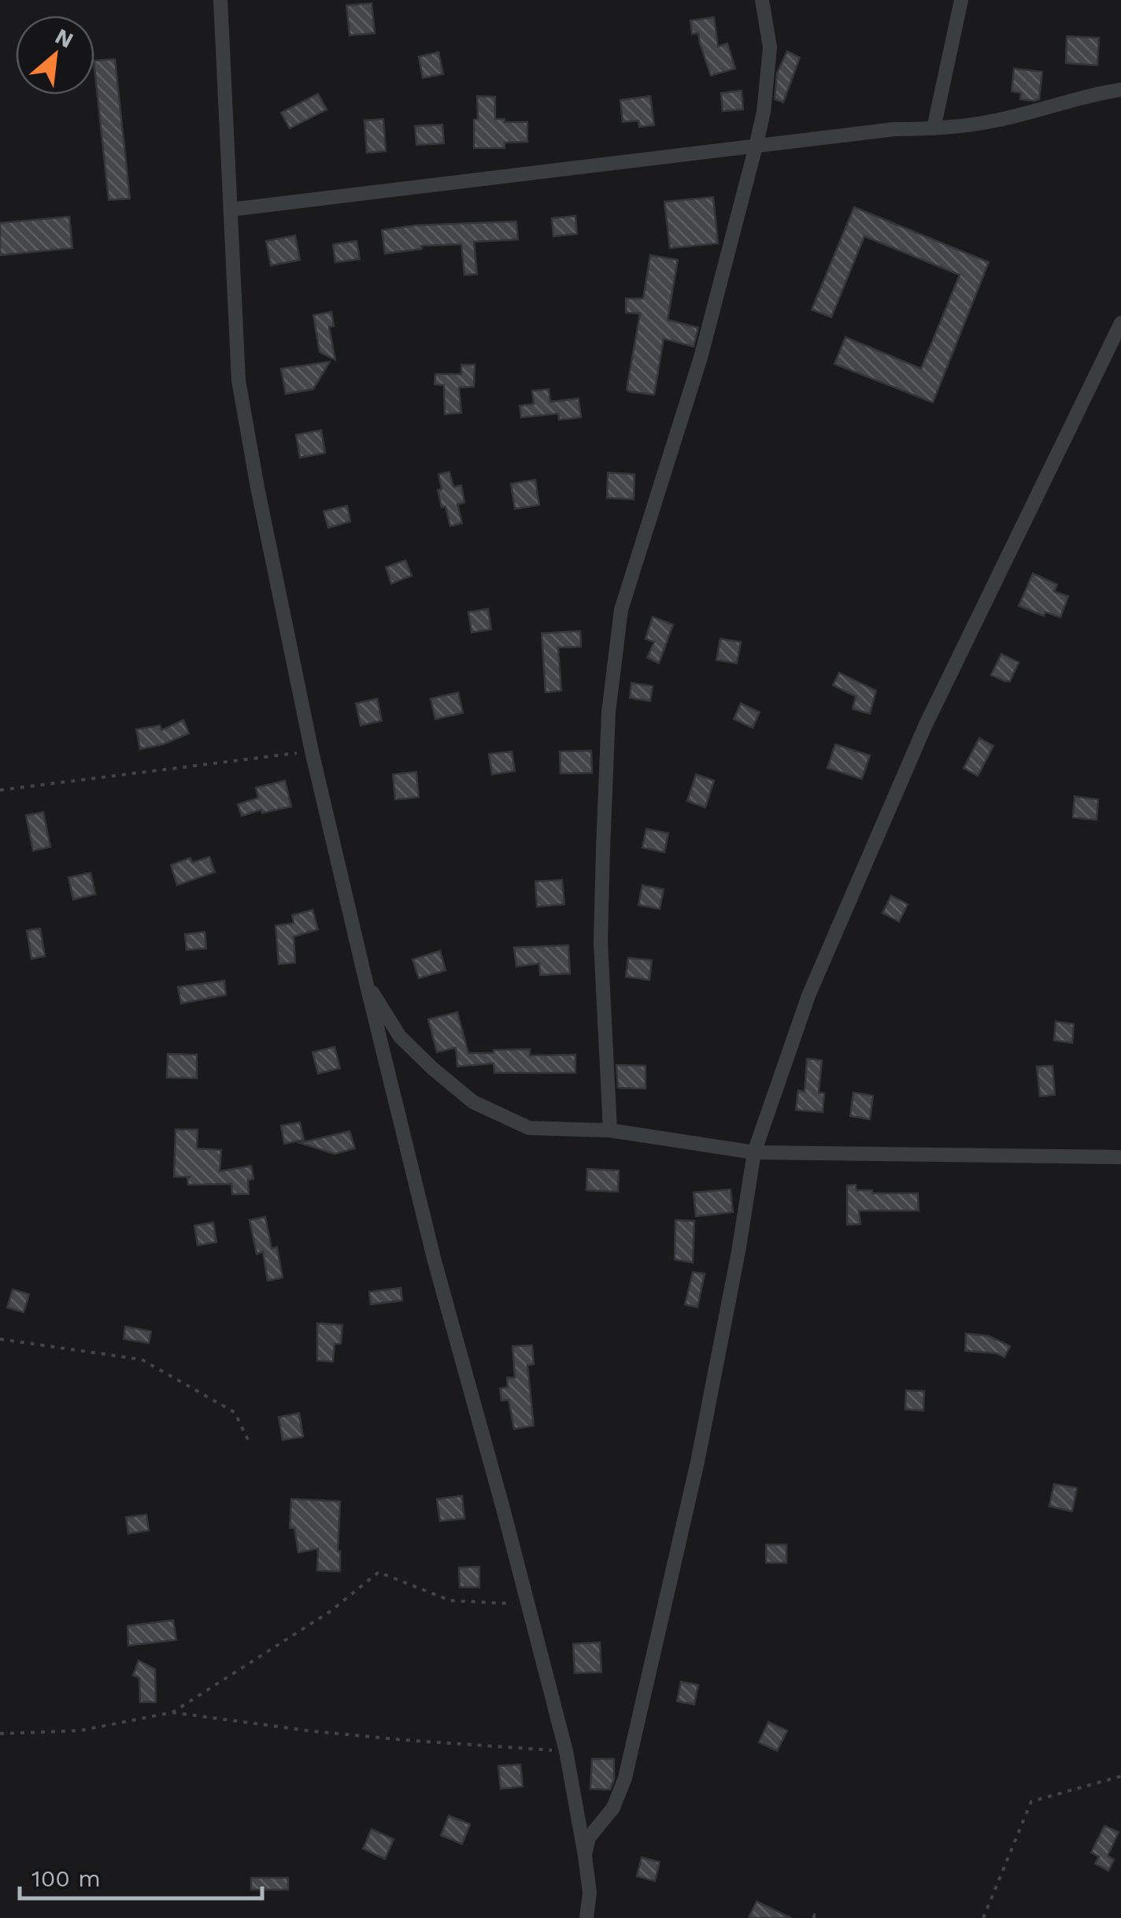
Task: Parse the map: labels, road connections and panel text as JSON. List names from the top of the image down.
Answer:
{
  "scale_bar": "100 m",
  "north": "top right"
}
